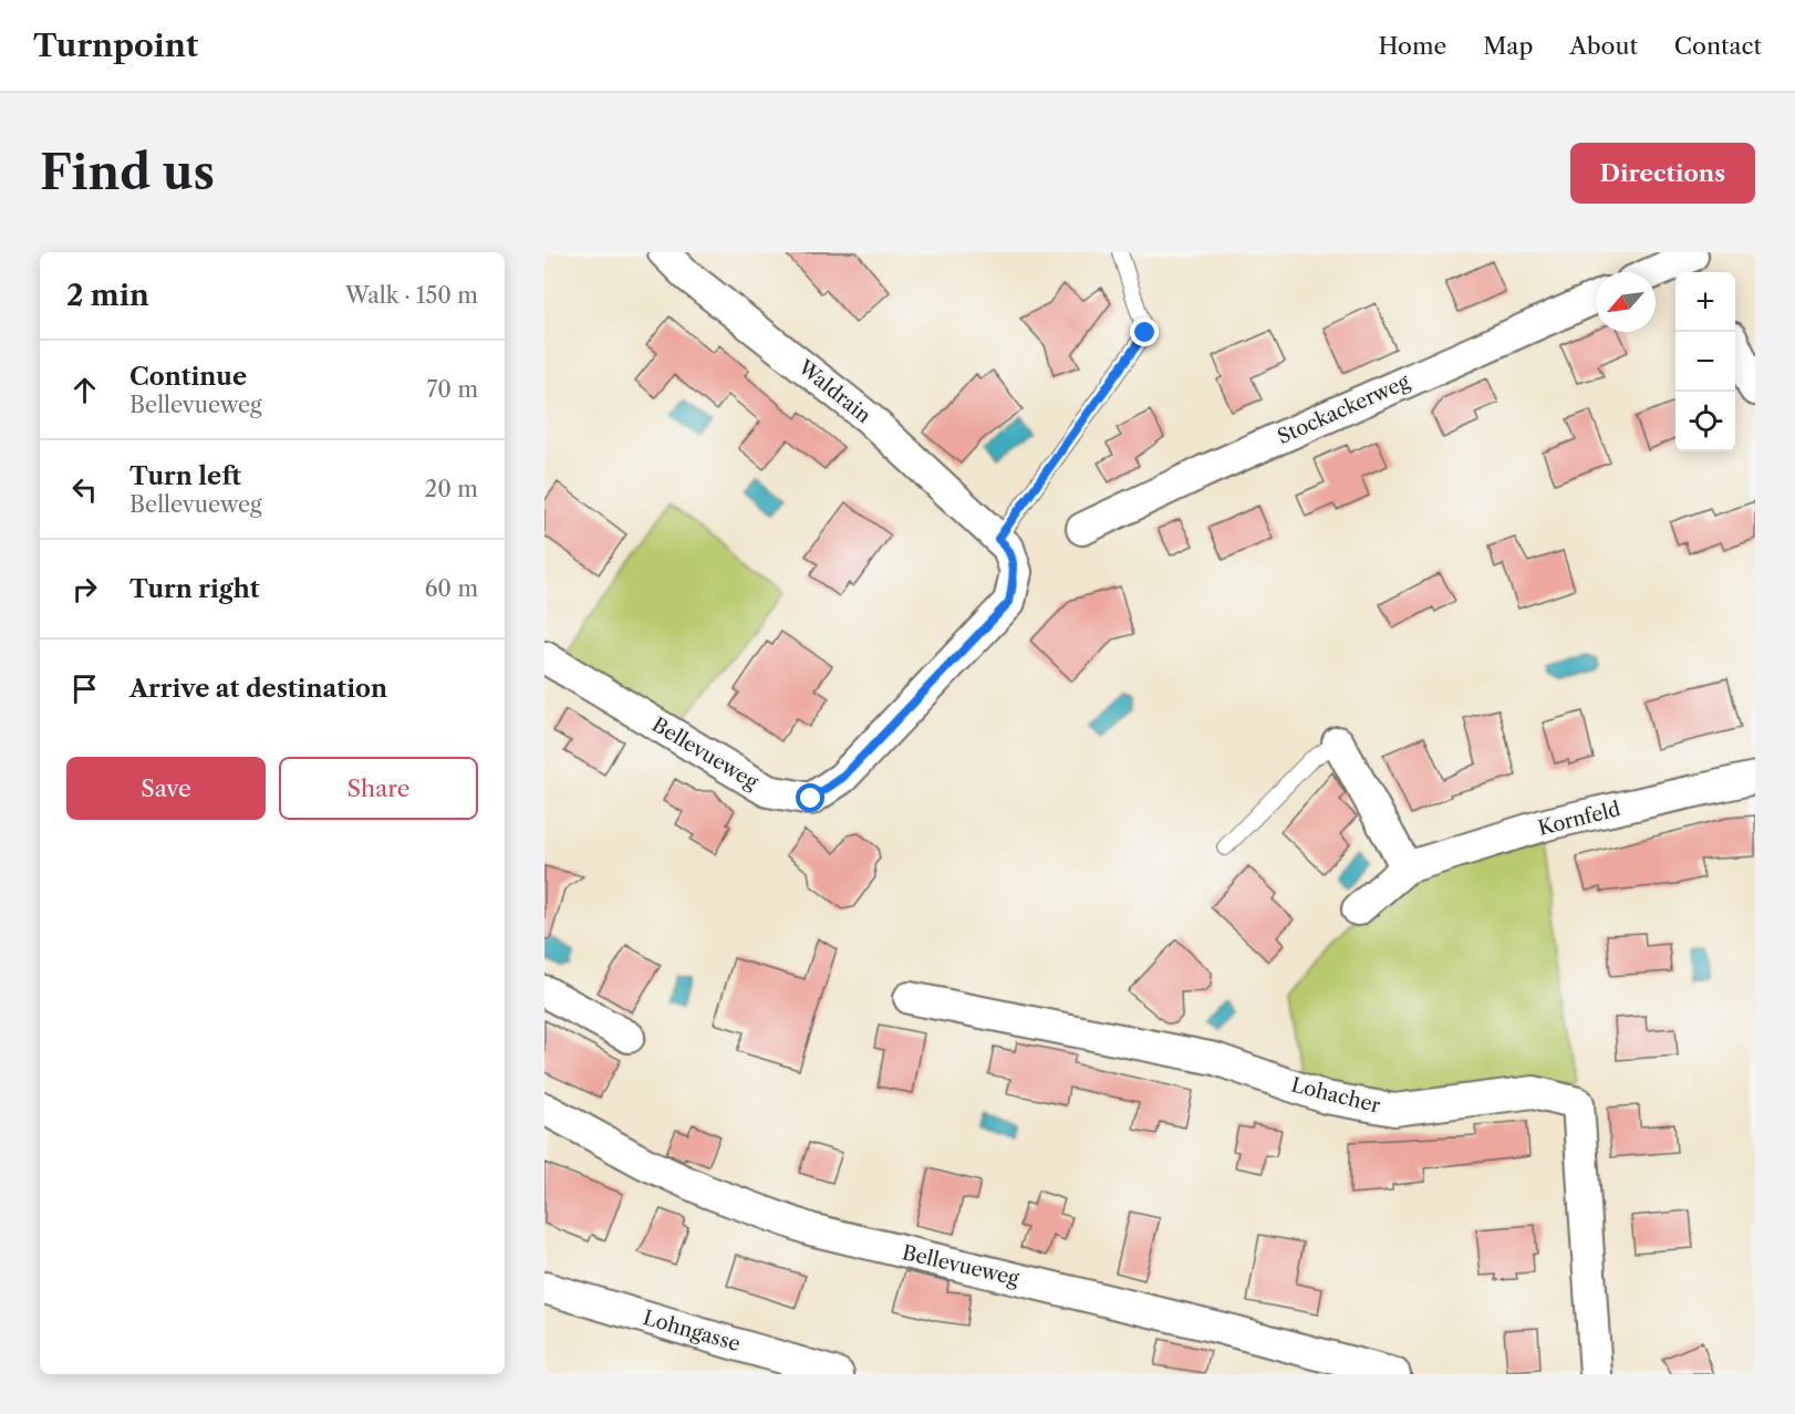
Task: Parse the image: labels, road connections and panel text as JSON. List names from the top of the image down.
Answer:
{
  "streets": {
    "street": [
      "Waldrain",
      "Stockackerweg",
      "Bellevueweg",
      "Kornfeld",
      "Lohacher",
      "Lohngasse"
    ]
  },
  "crossings": [
    ["Waldrain", "Bellevueweg"]
  ],
  "north": "bottom left",
  "page": {
    "header": "Turnpoint",
    "nav": [
      "Home",
      "Map",
      "About",
      "Contact"
    ],
    "buttons": [
      "Directions",
      ["Save", "Share"]
    ],
    "title": "Find us",
    "heading": ["2 min", "Walk · 150 m"],
    "map_buttons": ["+", "−"],
    "list": [
      ["Continue", "Bellevueweg", "70 m"],
      ["Turn left", "Bellevueweg", "20 m"],
      ["Turn right", "60 m"],
      "Arrive at destination"
    ]
  }
}
